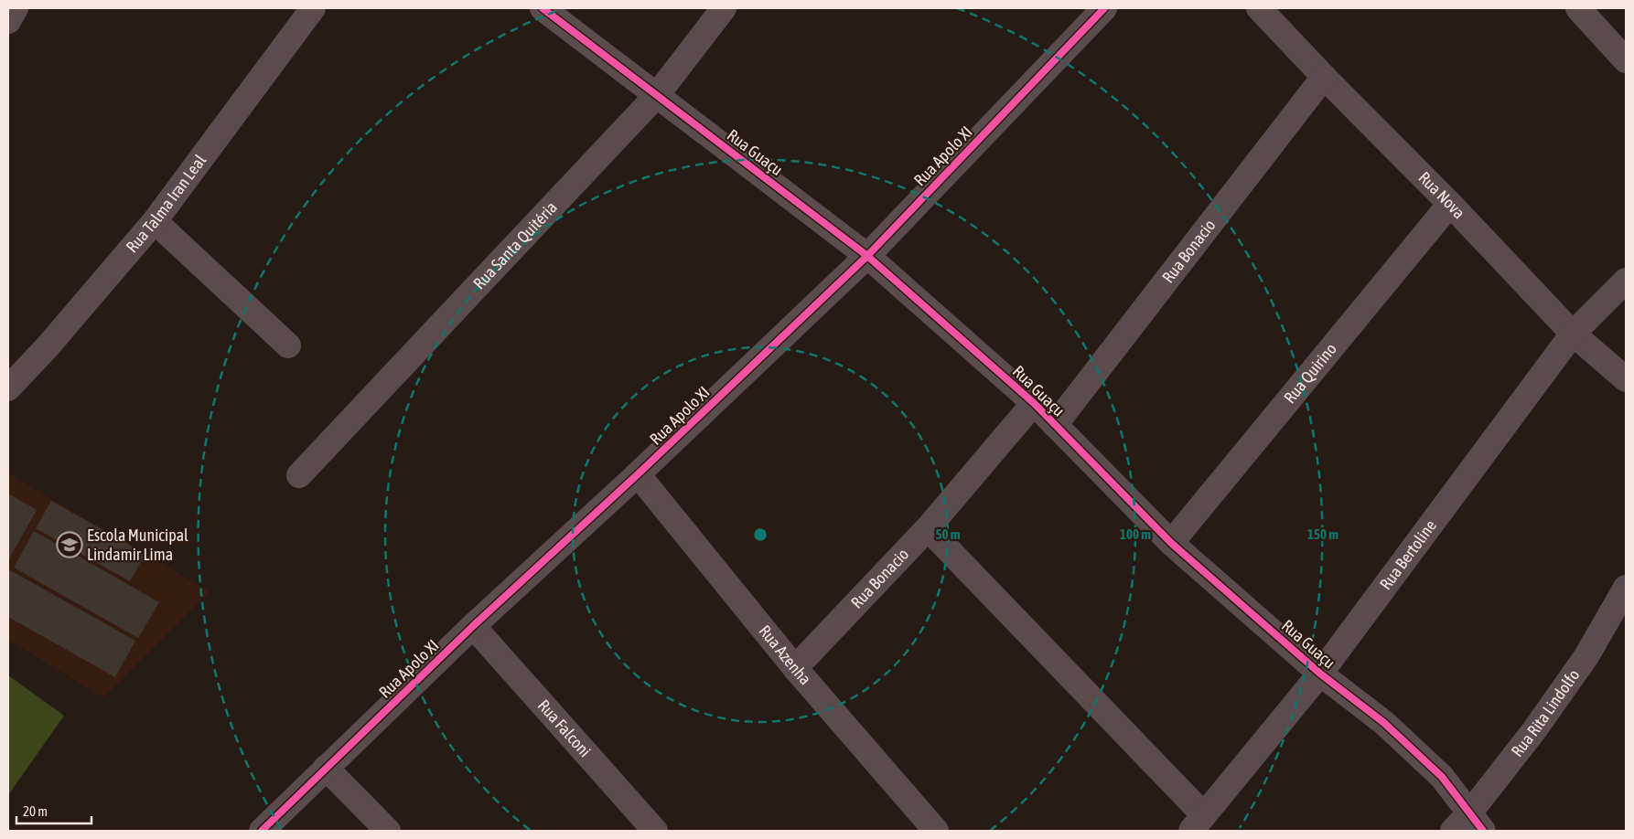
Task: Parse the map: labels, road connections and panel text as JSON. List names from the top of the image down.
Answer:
{
  "streets": {
    "street": [
      "Rua Guaçu",
      "Rua Apolo XI",
      "Rua Nova",
      "Rua Talma Iran Leal",
      "Rua Santa Quitéria",
      "Rua Bonacio",
      "Rua Quirino",
      "Rua Bertoline",
      "Rua Azenha",
      "Rua Rita Lindolfo",
      "Rua Falconi"
    ]
  },
  "crossings": [
    ["Rua Guaçu", "Rua Apolo XI"],
    ["Rua Guaçu", "Rua Santa Quitéria"],
    ["Rua Guaçu", "Rua Bonacio"],
    ["Rua Guaçu", "Rua Quirino"],
    ["Rua Guaçu", "Rua Bertoline"],
    ["Rua Guaçu", "Rua Rita Lindolfo"],
    ["Rua Apolo XI", "Rua Azenha"],
    ["Rua Apolo XI", "Rua Falconi"],
    ["Rua Nova", "Rua Bonacio"],
    ["Rua Nova", "Rua Quirino"],
    ["Rua Nova", "Rua Bertoline"],
    ["Rua Bonacio", "Rua Azenha"]
  ],
  "places": {
    "school or university": ["Escola Municipal Lindamir Lima"]
  },
  "scale_bar": "20 m",
  "rings": ["50 m", "100 m", "150 m"]
}
